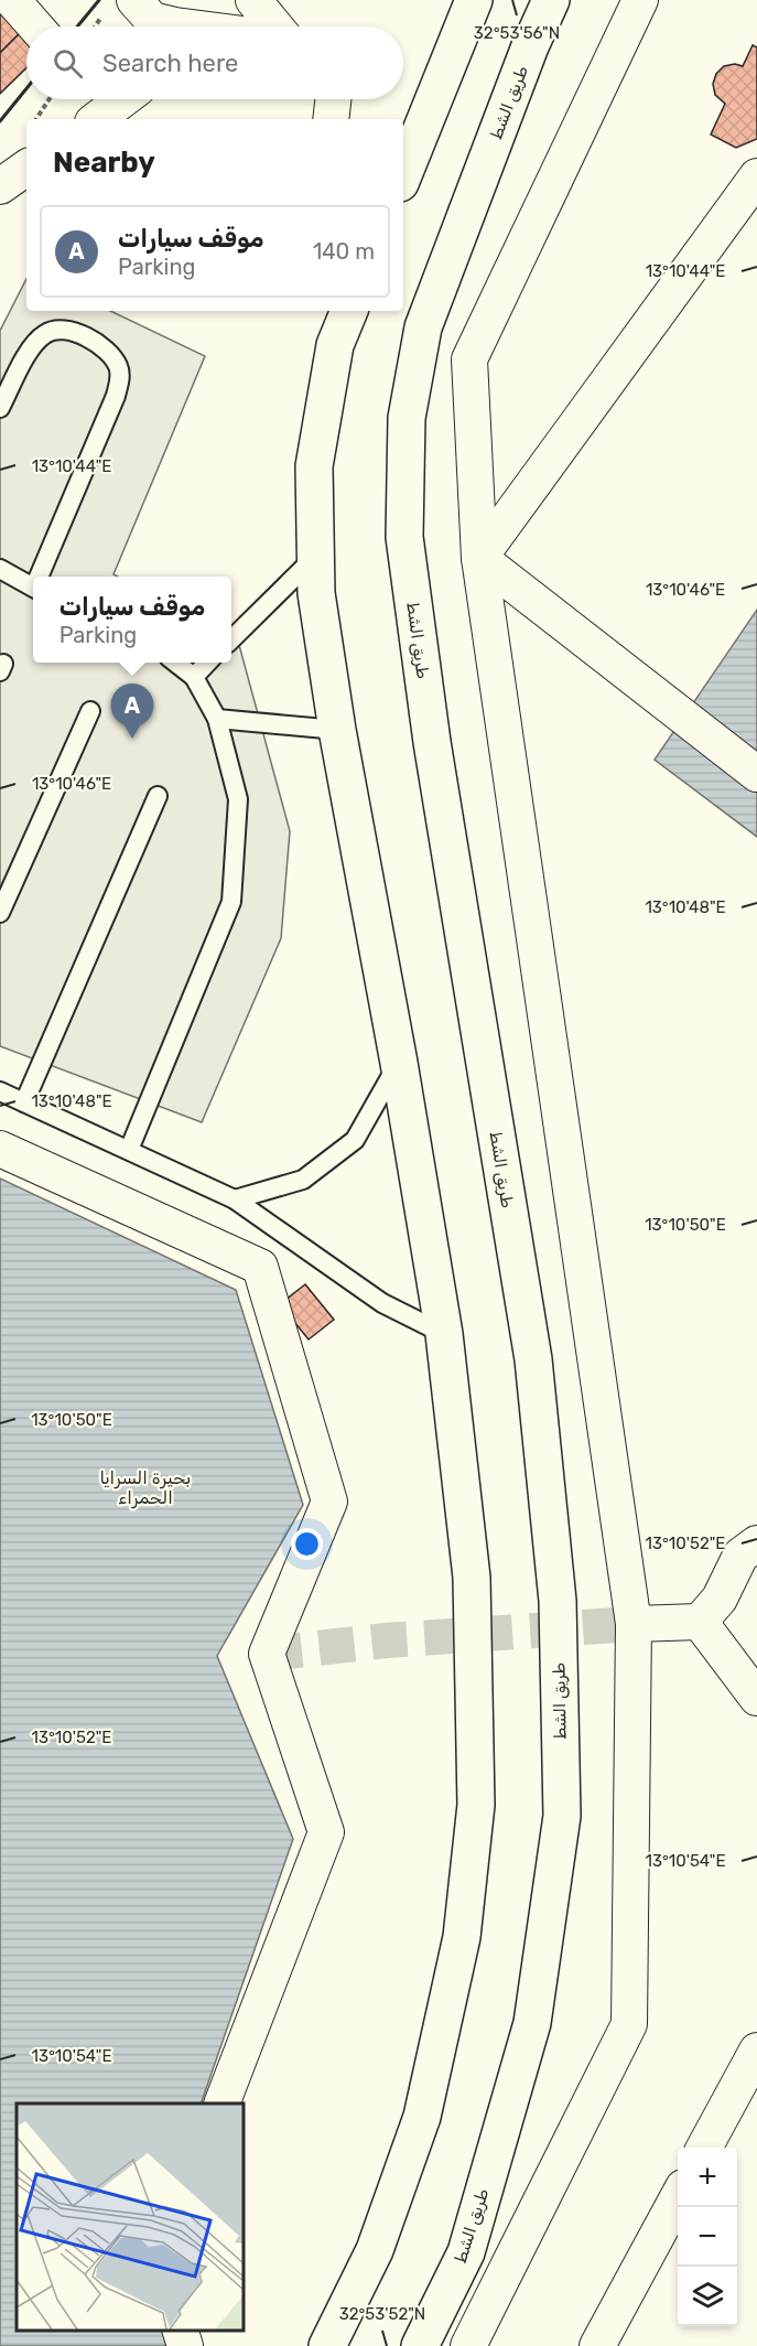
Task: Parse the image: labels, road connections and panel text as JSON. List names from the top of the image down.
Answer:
{
  "streets": {
    "highway": ["طريق الشط"]
  },
  "water": ["بحيرة السرايا الحمراء"],
  "page": {
    "search": "Search here",
    "heading": "Nearby",
    "list": [
      {
        "mark": "A",
        "name": "موقف سيارات",
        "note": "Parking",
        "value": "140 m"
      }
    ],
    "popup": ["موقف سيارات", "Parking"],
    "pins": "A",
    "map_buttons": ["+", "−"]
  },
  "coordinates": [
    "32°53'56\"N",
    "13°10'44\"E",
    "13°10'46\"E",
    "13°10'48\"E",
    "13°10'50\"E",
    "13°10'52\"E",
    "13°10'54\"E",
    "32°53'52\"N"
  ]
}
